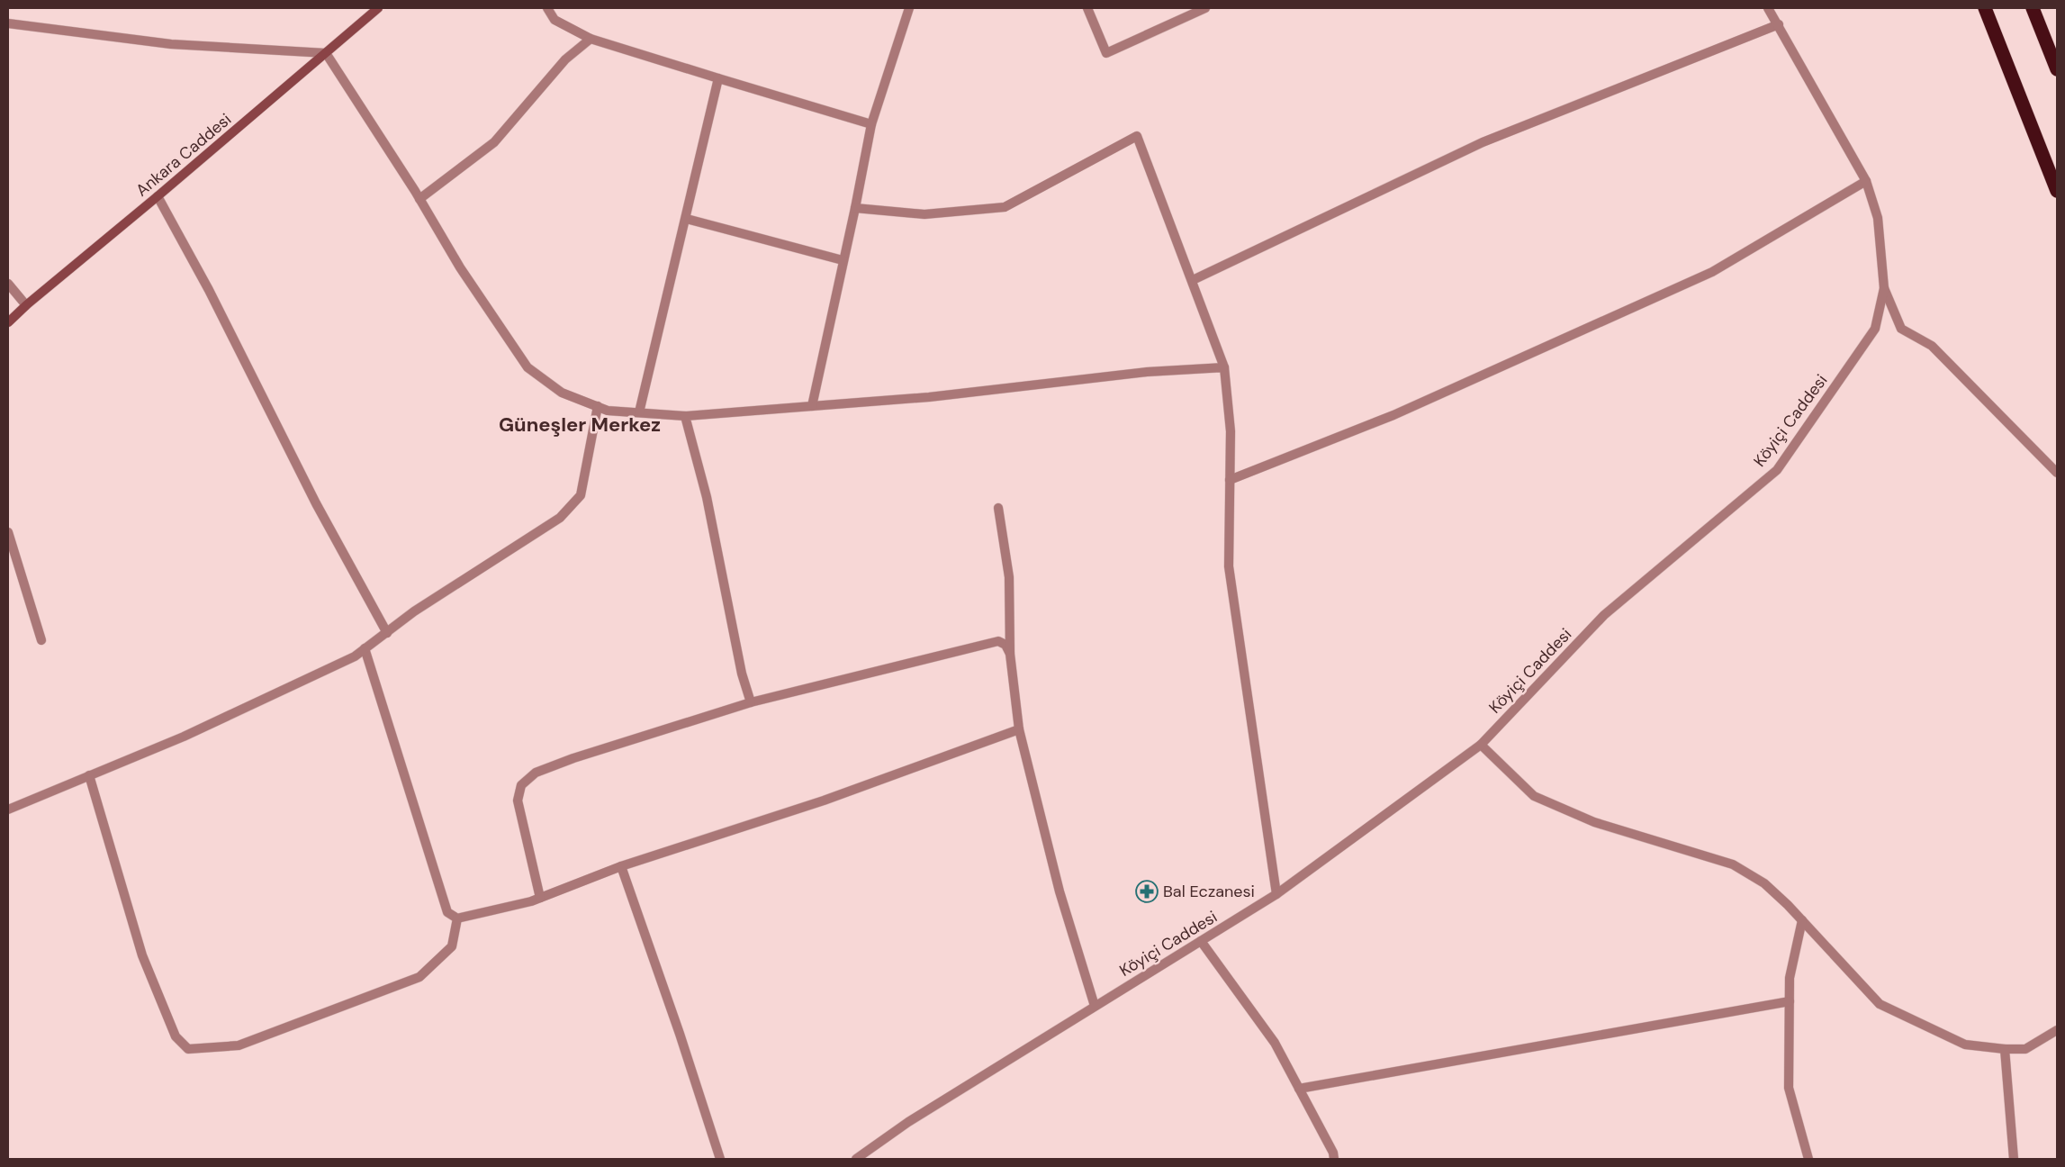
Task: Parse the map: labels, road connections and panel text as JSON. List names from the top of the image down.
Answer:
{
  "streets": {
    "street": ["Ankara Caddesi", "Köyiçi Caddesi"]
  },
  "districts": ["Güneşler Merkez"],
  "places": {
    "pharmacy": ["Bal Eczanesi"]
  }
}
